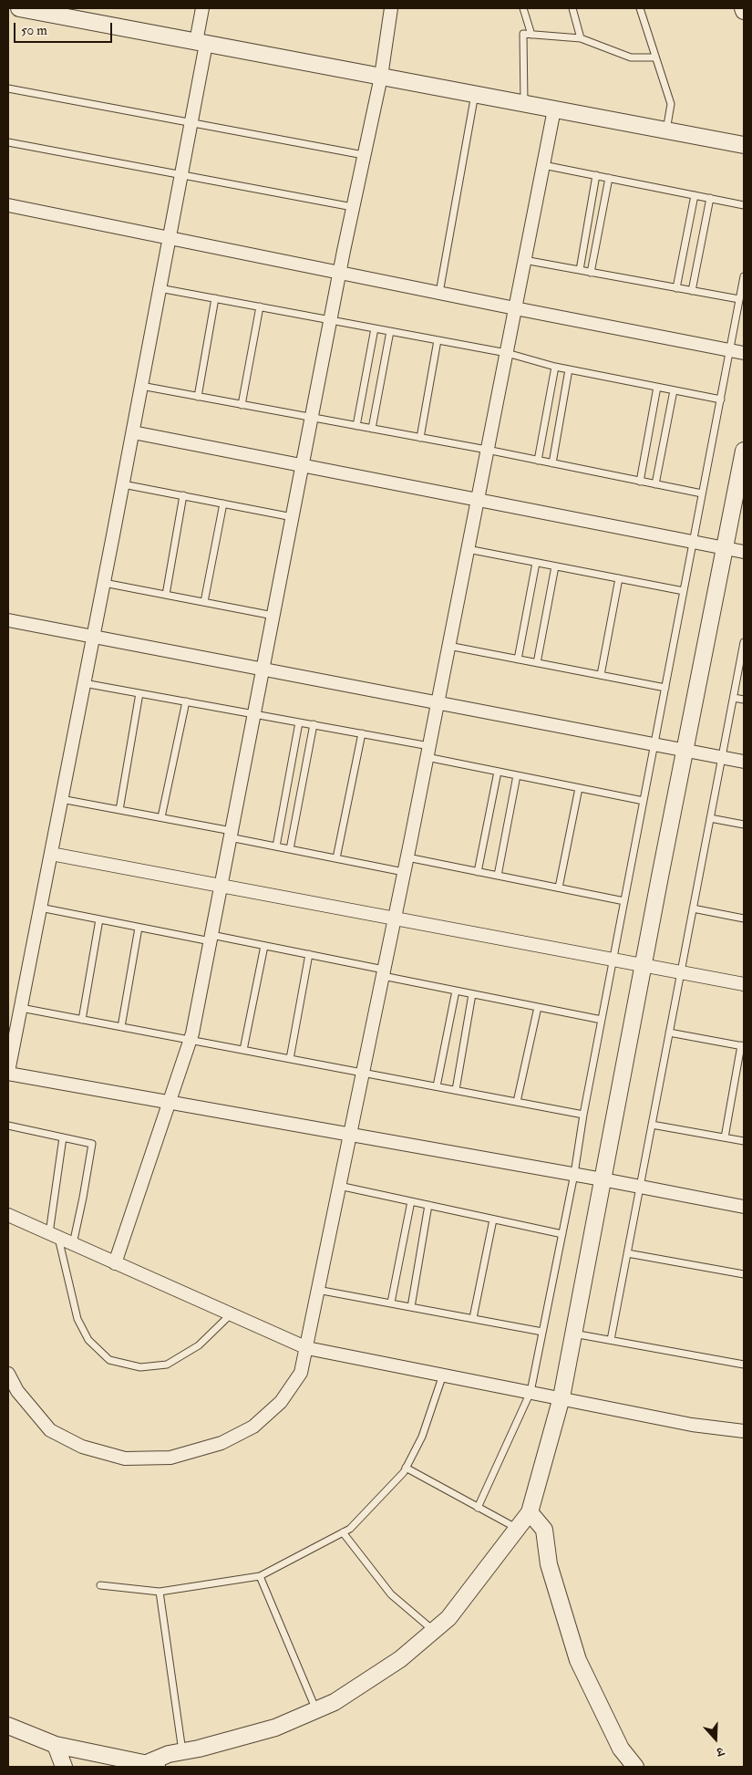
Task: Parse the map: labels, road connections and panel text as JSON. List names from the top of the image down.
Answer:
{
  "scale_bar": "50 m",
  "north": "bottom"
}
